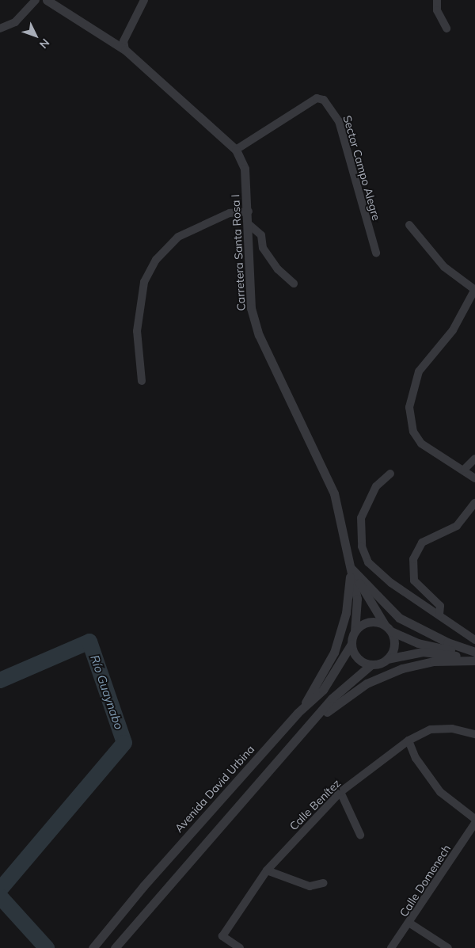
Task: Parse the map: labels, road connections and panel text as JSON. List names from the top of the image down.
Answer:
{
  "streets": {
    "street": [
      "Sector Campo Alegre",
      "Carretera Santa Rosa I",
      "Avenida David Urbina",
      "Calle Benítez",
      "Calle Domenech"
    ]
  },
  "crossings": [
    ["Sector Campo Alegre", "Carretera Santa Rosa I"],
    ["Carretera Santa Rosa I", "Avenida David Urbina"]
  ],
  "water": ["Río Guaynabo"],
  "north": "bottom right"
}
